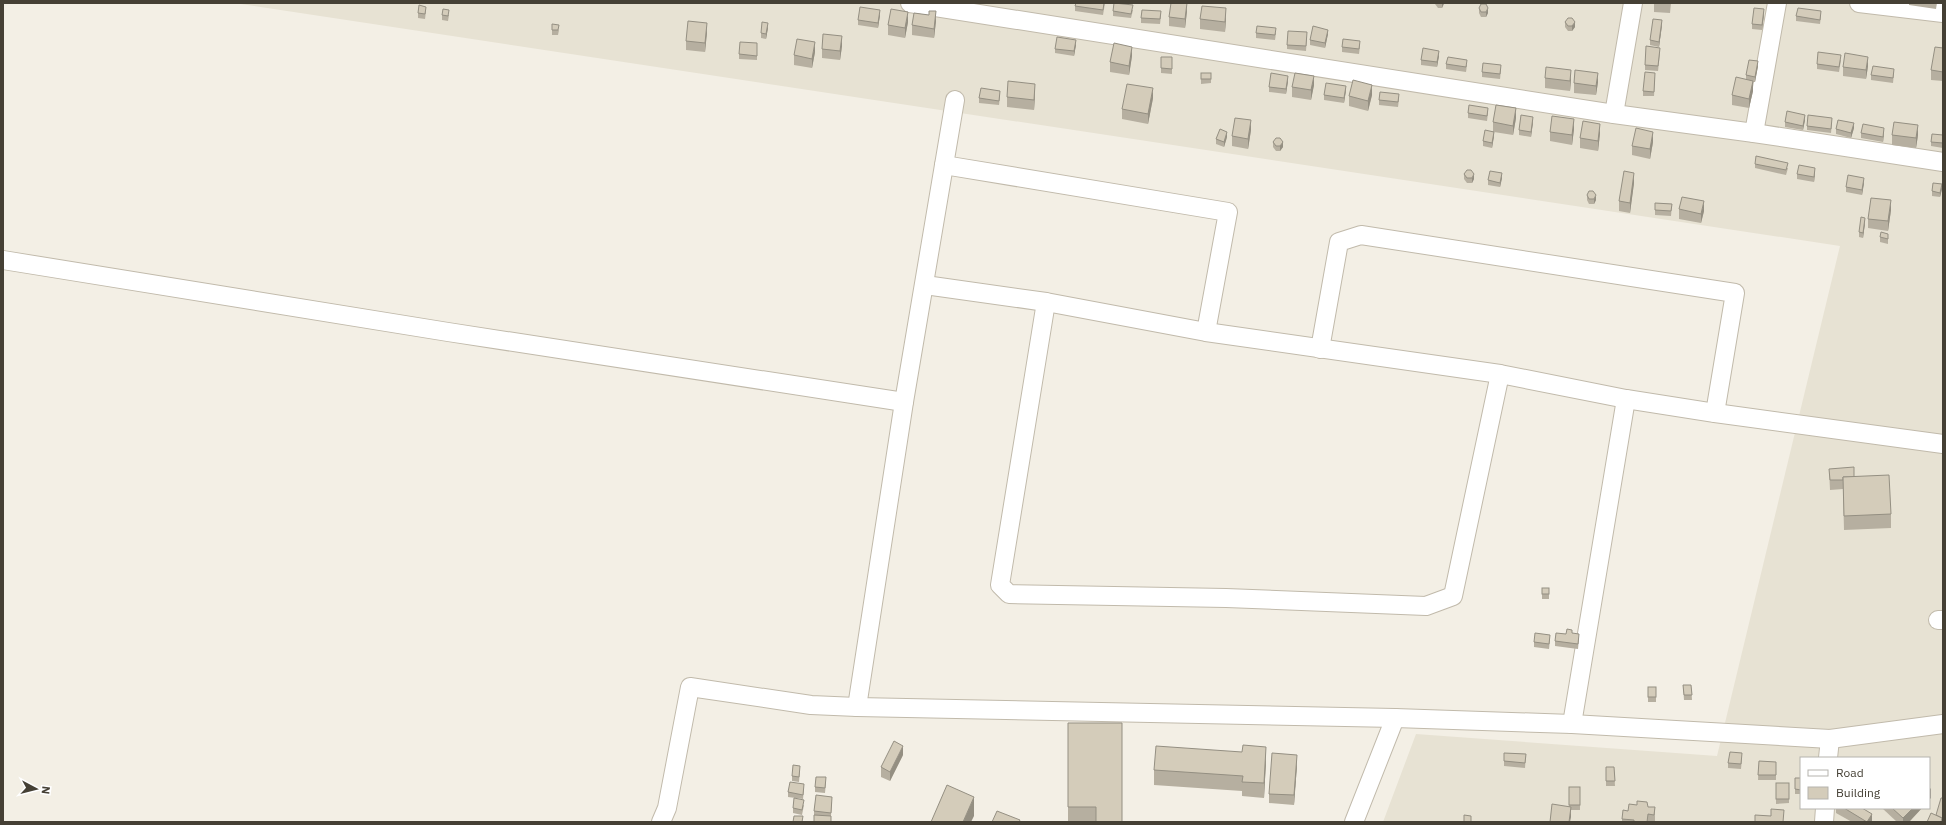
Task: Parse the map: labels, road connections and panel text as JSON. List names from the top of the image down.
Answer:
{
  "legend": ["Road", "Building"],
  "north": "right"
}
